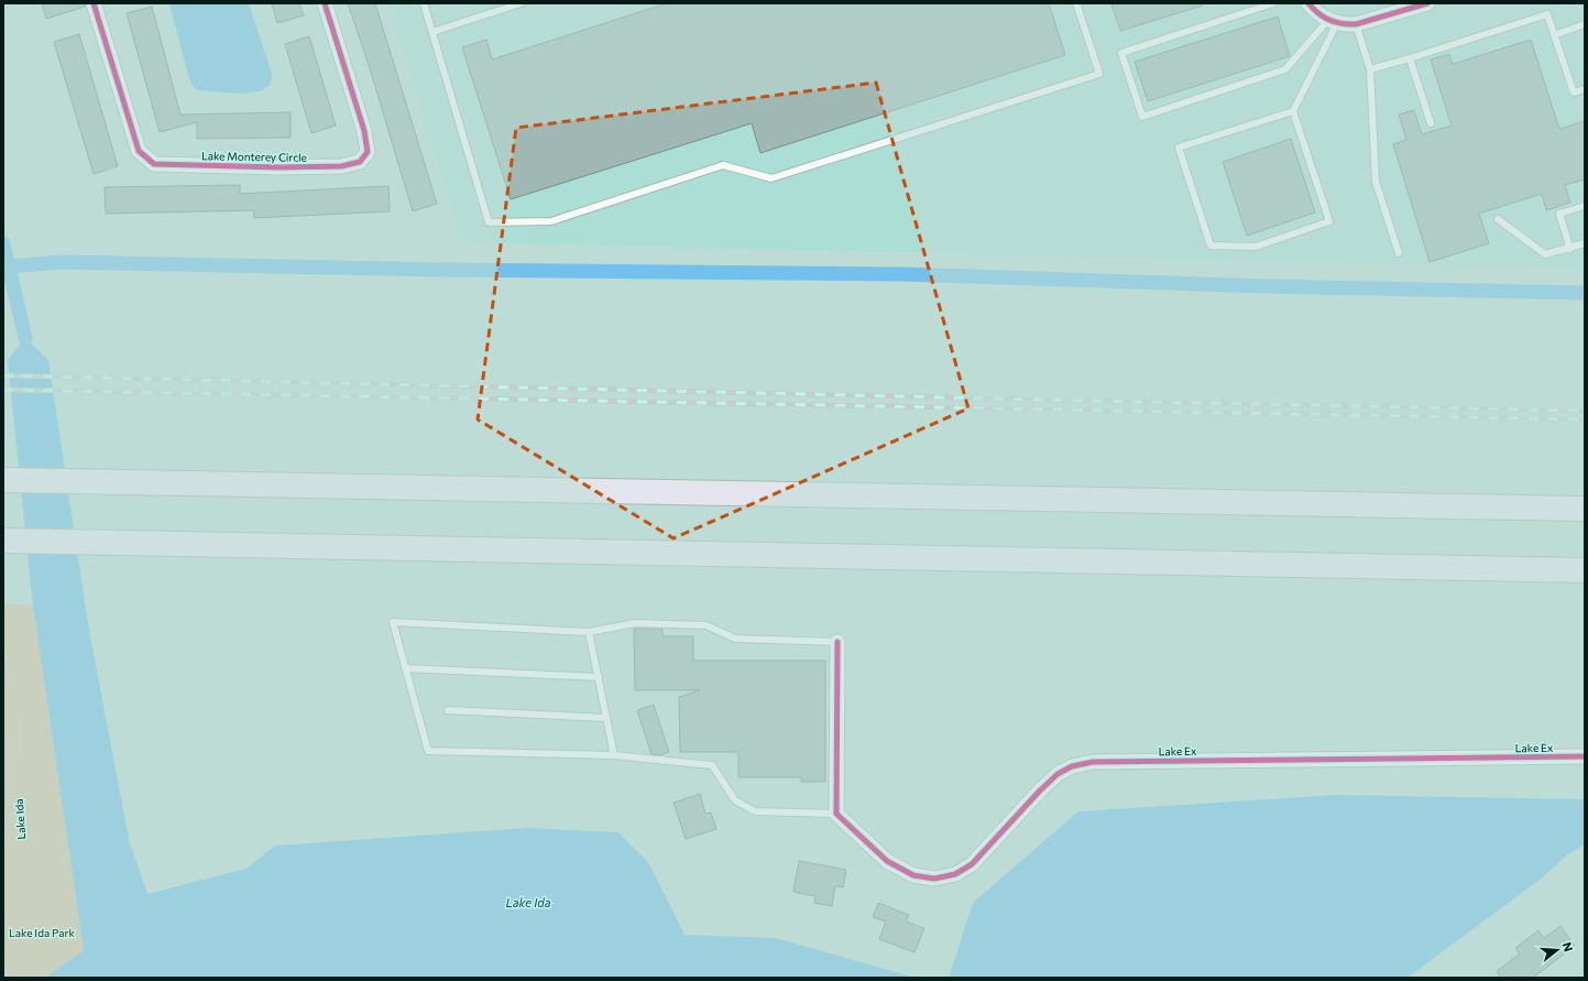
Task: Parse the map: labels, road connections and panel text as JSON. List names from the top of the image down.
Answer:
{
  "streets": {
    "street": ["Lake Monterey Circle", "Lake Ex"],
    "path": ["Lake Ida"]
  },
  "water": ["Lake Ida"],
  "parks": ["Lake Ida Park"],
  "north": "right"
}
